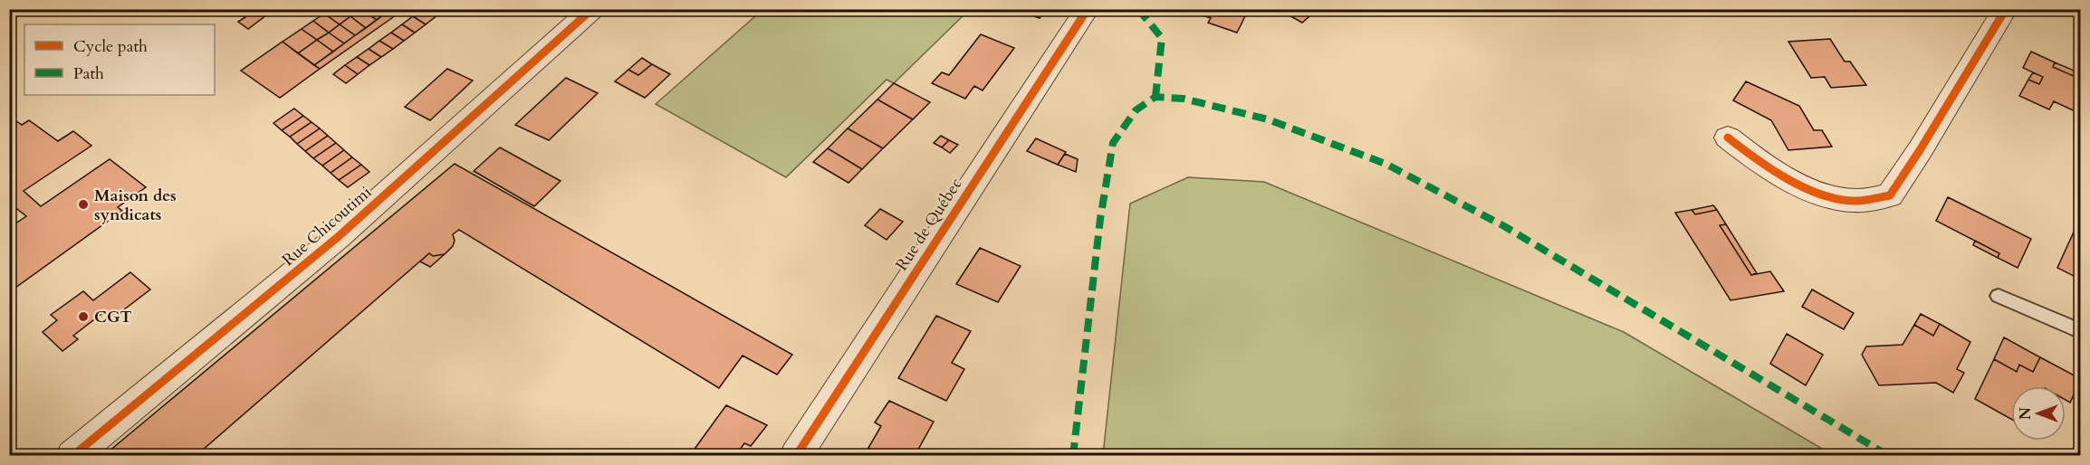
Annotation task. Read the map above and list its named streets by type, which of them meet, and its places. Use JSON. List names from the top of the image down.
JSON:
{
  "streets": {
    "street": ["Rue de Québec", "Rue Chicoutimi"]
  },
  "places": ["Maison des syndicats", "CGT"],
  "legend": ["Cycle path", "Path"],
  "north": "left"
}
